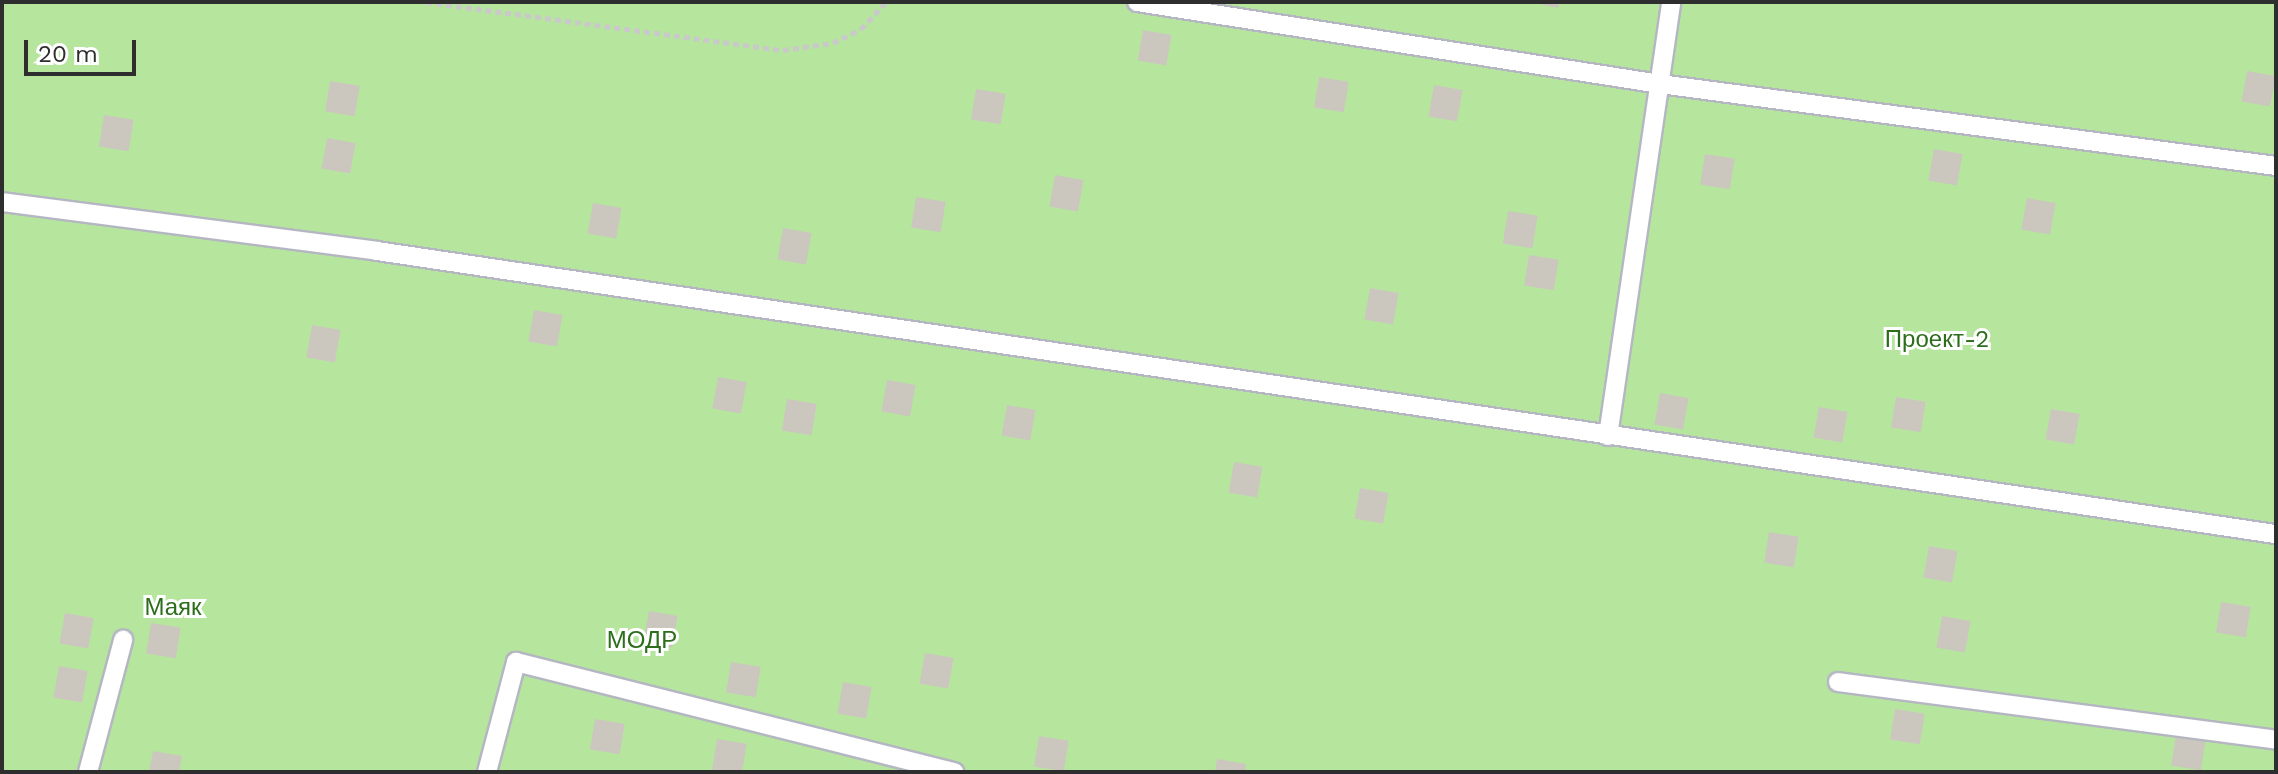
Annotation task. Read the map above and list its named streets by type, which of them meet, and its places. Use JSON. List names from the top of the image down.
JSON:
{
  "parks": ["Проект-2", "Маяк", "МОДР"],
  "scale_bar": "20 m"
}
